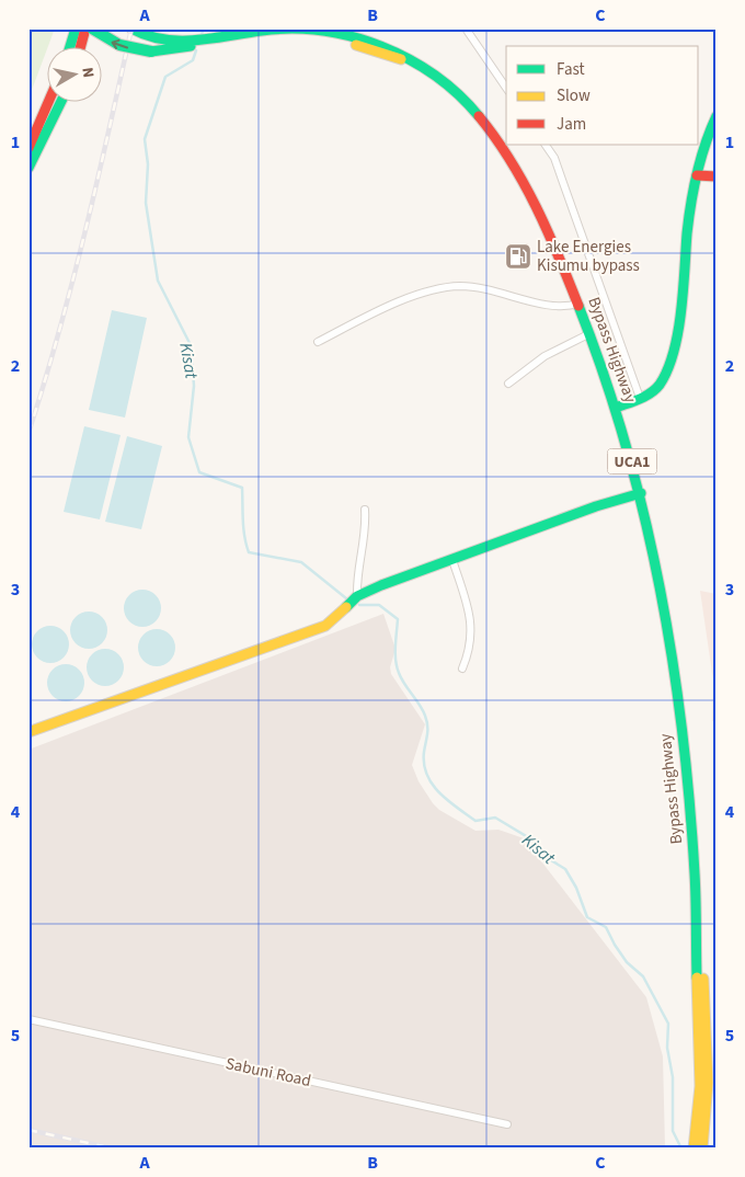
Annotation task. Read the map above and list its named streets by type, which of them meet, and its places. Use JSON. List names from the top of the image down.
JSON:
{
  "streets": {
    "main road": ["Bypass Highway", "UCA1"],
    "street": ["Sabuni Road"]
  },
  "crossings": [
    ["Bypass Highway", "UCA1"]
  ],
  "water": ["Kisat"],
  "places": {
    "fuel station": ["Lake Energies Kisumu bypass"]
  },
  "legend": ["Fast", "Slow", "Jam"],
  "north": "right",
  "grid": {
    "columns": ["A", "B", "C"],
    "rows": [
      "1",
      "2",
      "3",
      "4",
      "5"
    ]
  }
}
